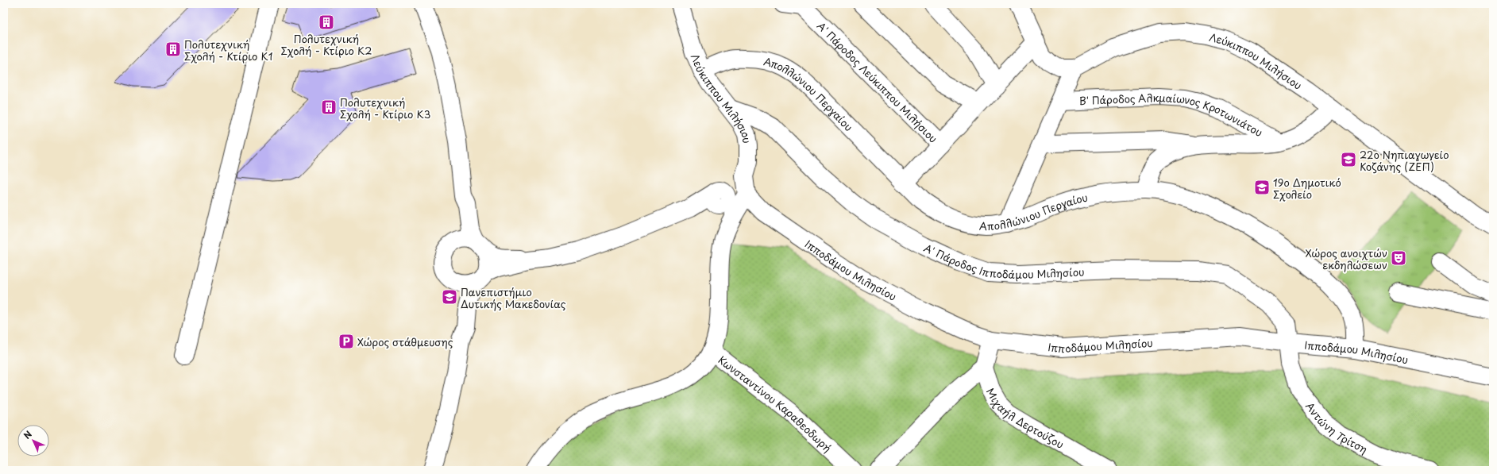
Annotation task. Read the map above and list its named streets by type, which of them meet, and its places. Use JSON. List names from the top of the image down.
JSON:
{
  "streets": {
    "street": [
      "Λεύκιππου Μιλήσιου",
      "Α' Πάροδος Λεύκιππου Μιλήσιου",
      "Απολλώνιου Περγαίου",
      "Β' Πάροδος Αλκμαίωνος Κροτωνιάτου",
      "Α' Πάροδος Ιπποδάμου Μιλησίου",
      "Ιπποδάμου Μιλησίου",
      "Κωνσταντίνου Καραθεοδωρή",
      "Μιχαήλ Δερτούζου",
      "Αντώνη Τρίτση"
    ]
  },
  "crossings": [
    ["Λεύκιππου Μιλήσιου", "Απολλώνιου Περγαίου"],
    ["Λεύκιππου Μιλήσιου", "Α' Πάροδος Ιπποδάμου Μιλησίου"],
    ["Λεύκιππου Μιλήσιου", "Ιπποδάμου Μιλησίου"],
    ["Απολλώνιου Περγαίου", "Ιπποδάμου Μιλησίου"],
    ["Α' Πάροδος Ιπποδάμου Μιλησίου", "Ιπποδάμου Μιλησίου"],
    ["Α' Πάροδος Ιπποδάμου Μιλησίου", "Αντώνη Τρίτση"],
    ["Ιπποδάμου Μιλησίου", "Αντώνη Τρίτση"]
  ],
  "places": {
    "building": ["Πολυτεχνική Σχολή - Κτίριο Κ2", "Πολυτεχνική Σχολή - Κτίριο Κ1", "Πολυτεχνική Σχολή - Κτίριο Κ3"],
    "school or university": ["22ο Νηπιαγωγείο Κοζάνης (ΖΕΠ)", "19ο Δημοτικό Σχολείο", "Πανεπιστήμιο Δυτικής Μακεδονίας"],
    "theatre": ["Χώρος ανοιχτών εκδηλώσεων"],
    "parking": ["Χώρος στάθμευσης"]
  },
  "north": "top left"
}
